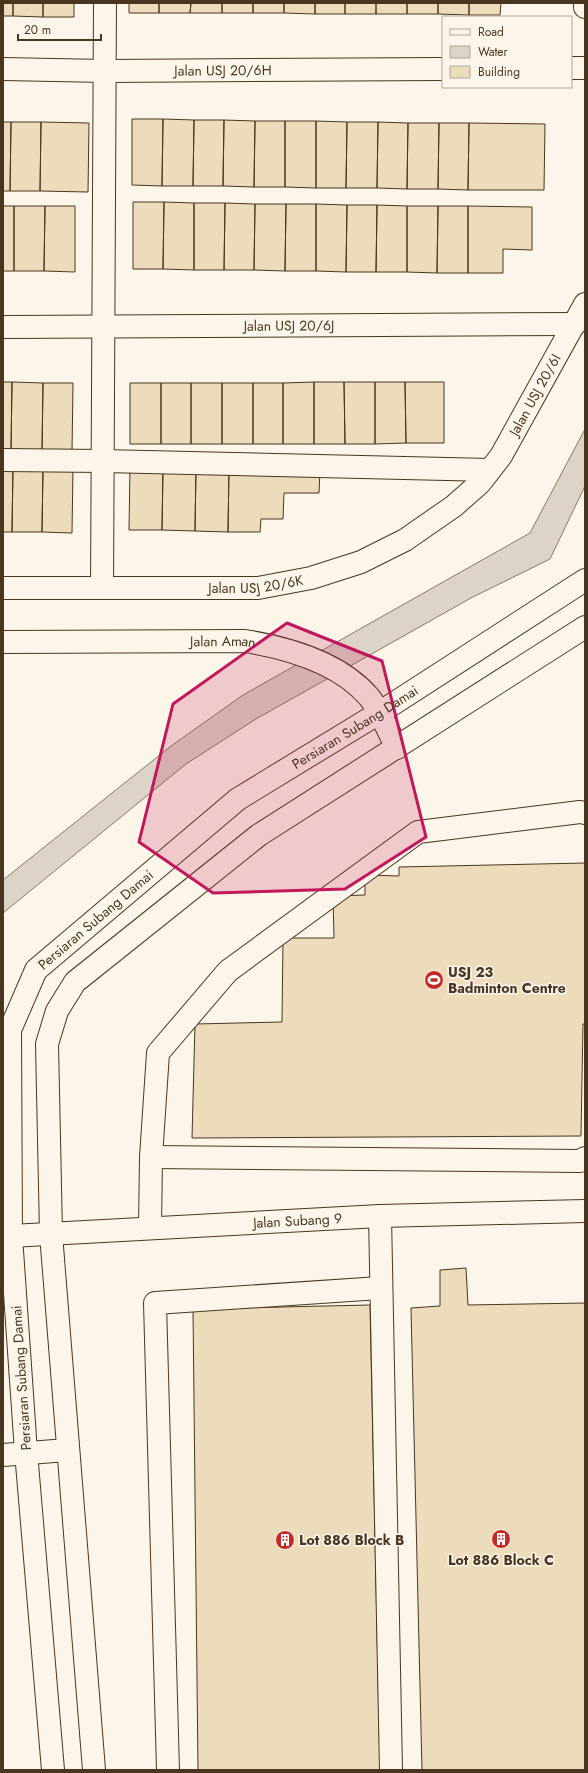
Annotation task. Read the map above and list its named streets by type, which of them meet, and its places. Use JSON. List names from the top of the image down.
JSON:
{
  "streets": {
    "street": [
      "Jalan USJ 20/6H",
      "Jalan USJ 20/6J",
      "Jalan USJ 20/6I",
      "Jalan USJ 20/6K",
      "Jalan Aman",
      "Persiaran Subang Damai",
      "Jalan Subang 9"
    ]
  },
  "crossings": [
    ["Jalan USJ 20/6J", "Jalan USJ 20/6I"],
    ["Jalan USJ 20/6I", "Jalan USJ 20/6K"],
    ["Jalan Aman", "Persiaran Subang Damai"],
    ["Persiaran Subang Damai", "Jalan Subang 9"]
  ],
  "places": {
    "sports": ["USJ 23 Badminton Centre"],
    "building": ["Lot 886 Block C", "Lot 886 Block B"]
  },
  "legend": ["Road", "Water", "Building"],
  "scale_bar": "20 m"
}
